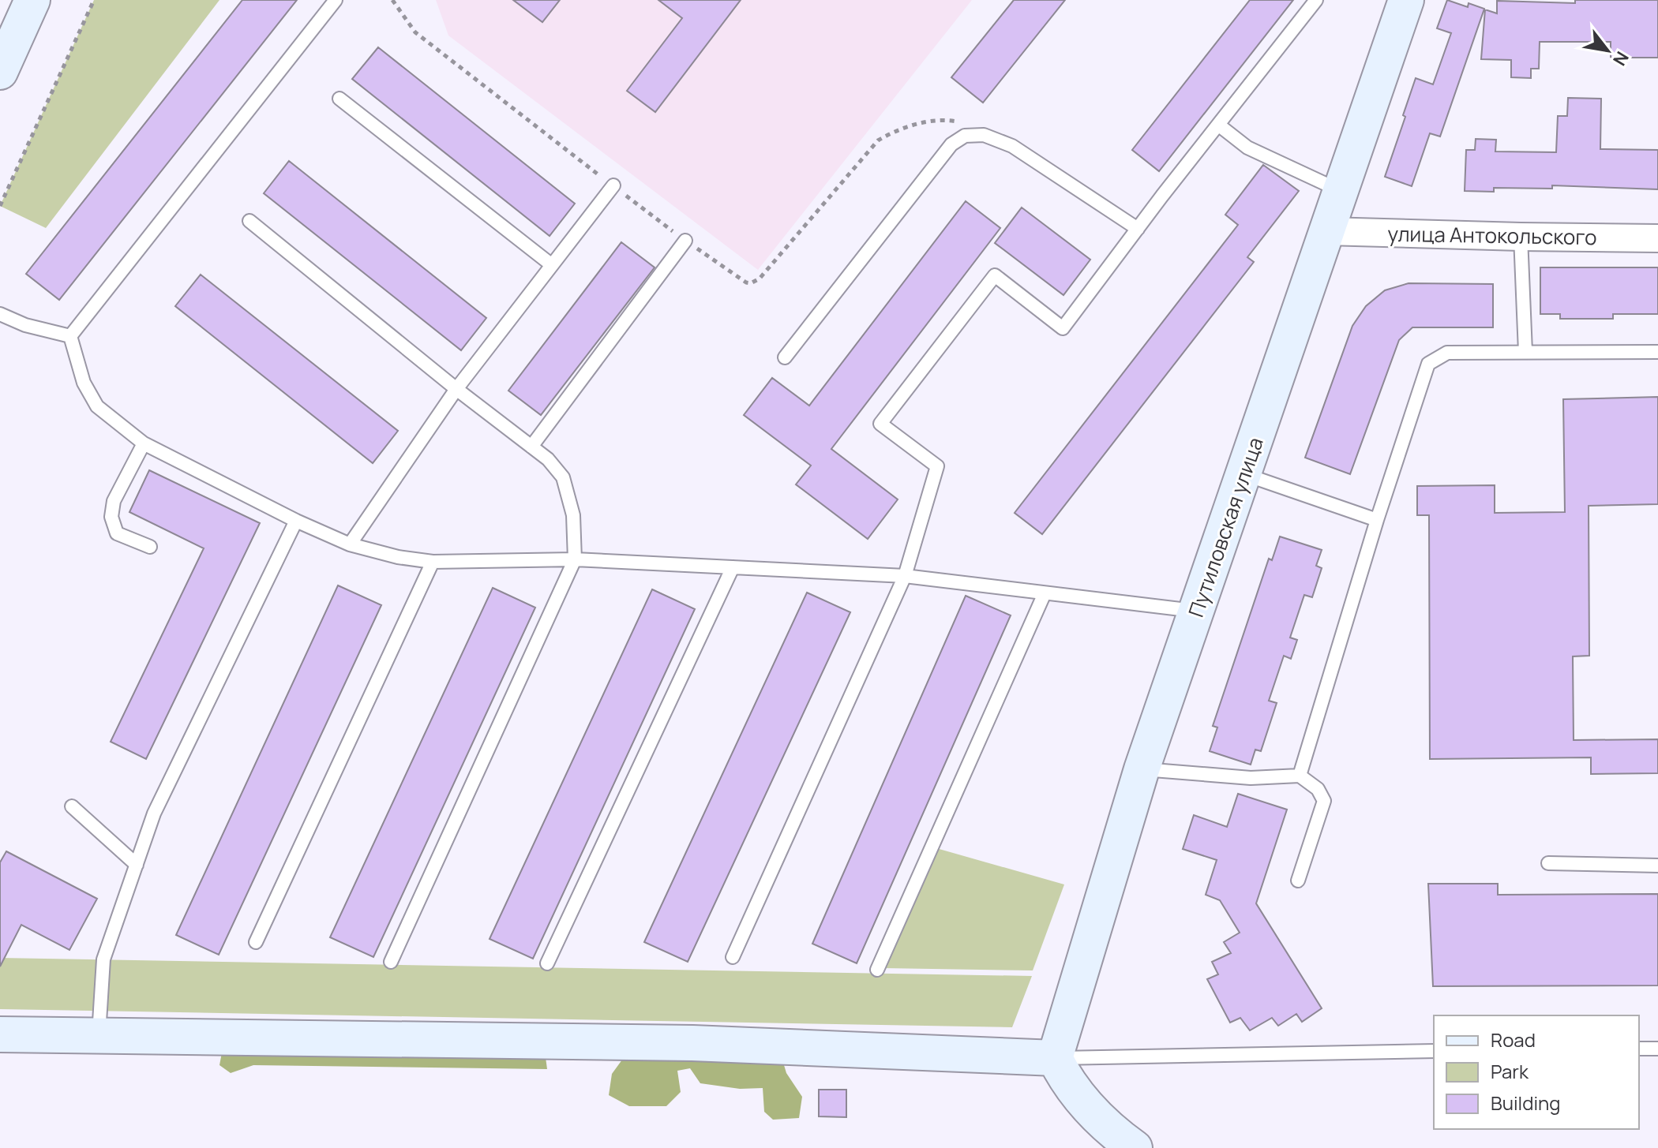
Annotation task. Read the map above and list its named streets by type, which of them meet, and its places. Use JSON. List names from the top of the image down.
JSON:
{
  "streets": {
    "street": ["улица Антокольского", "Путиловская улица"]
  },
  "crossings": [
    ["улица Антокольского", "Путиловская улица"]
  ],
  "legend": ["Road", "Park", "Building"],
  "north": "bottom right"
}
